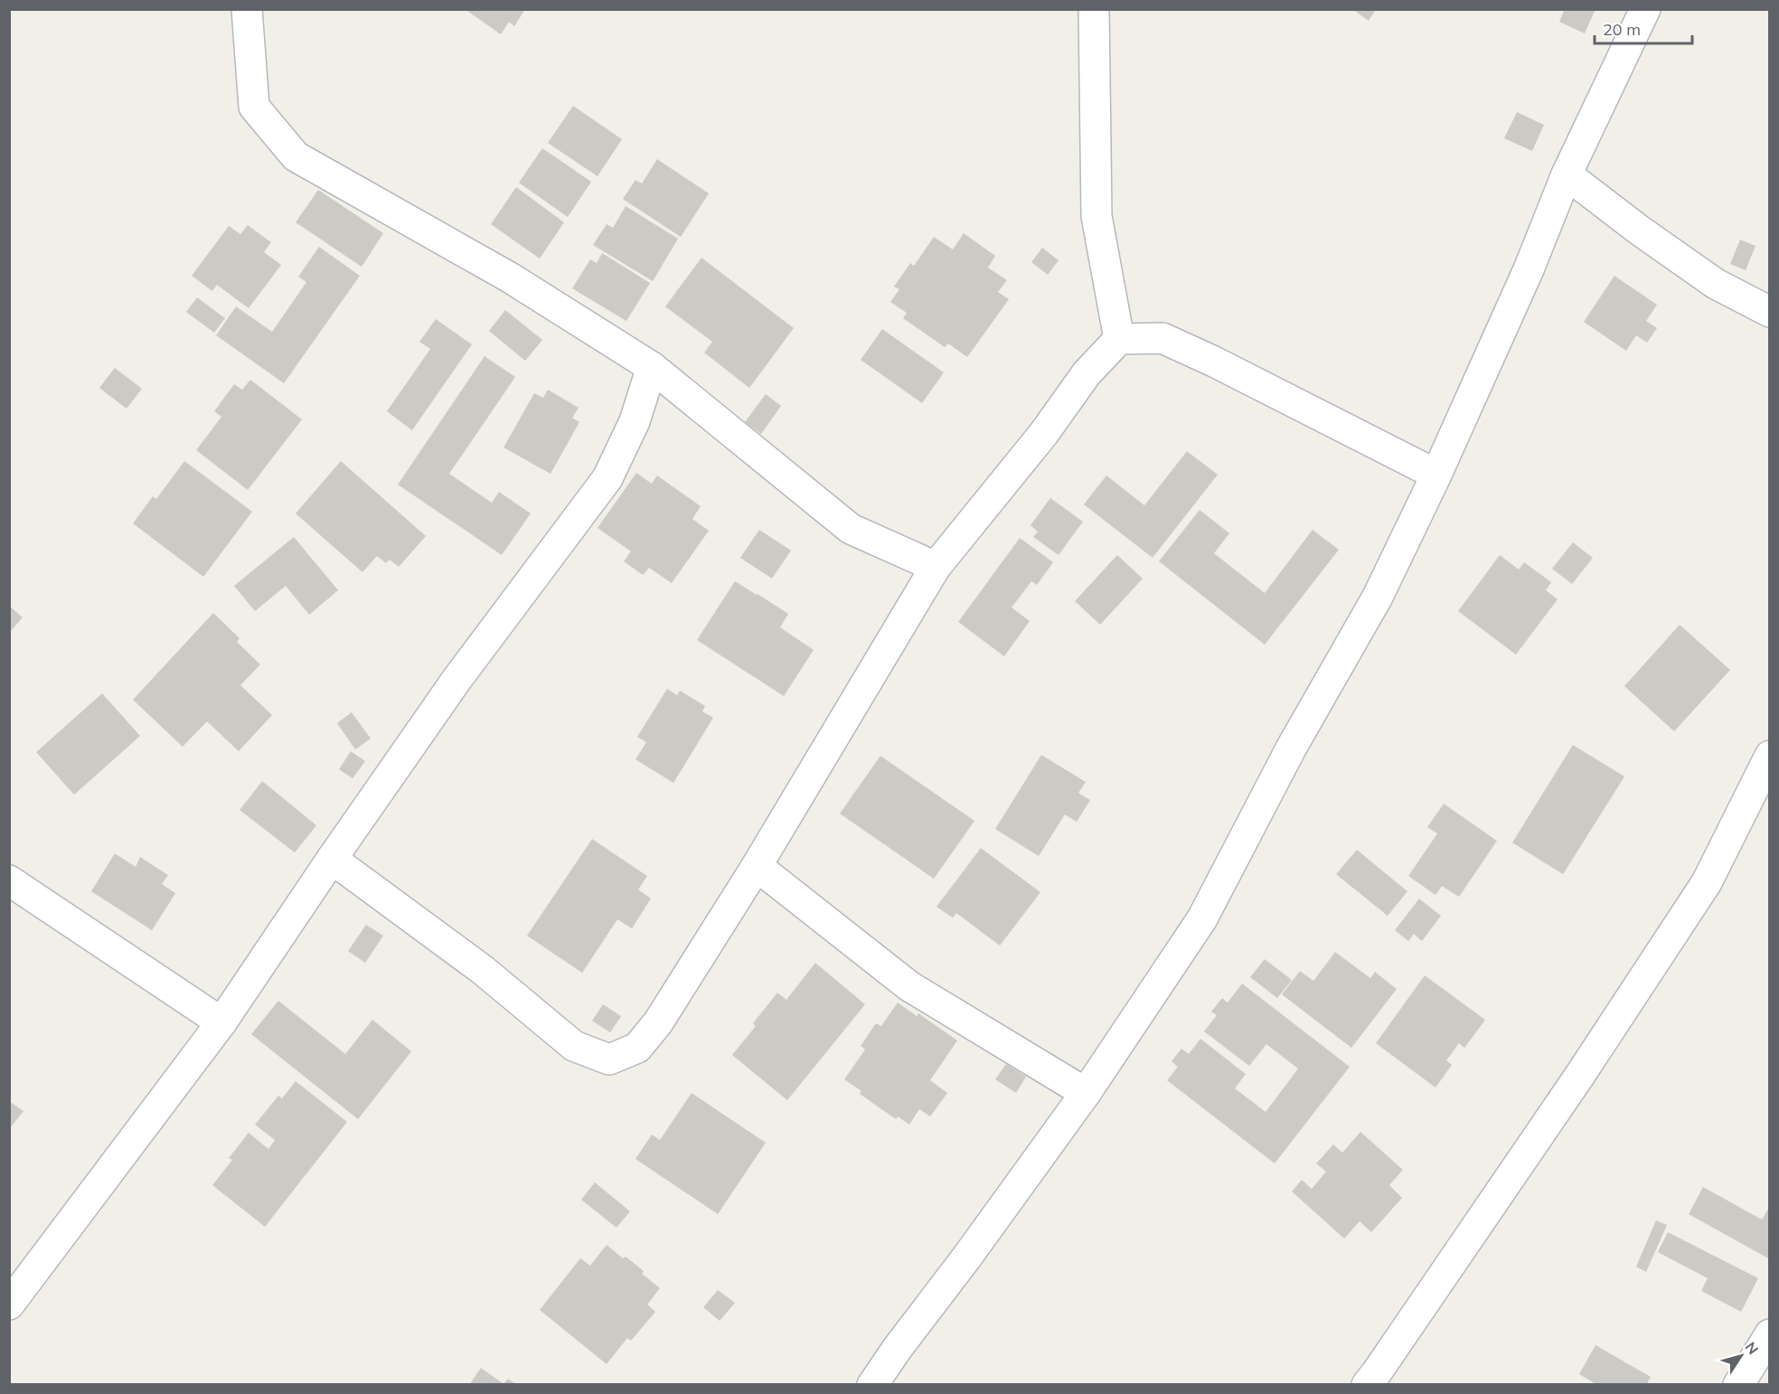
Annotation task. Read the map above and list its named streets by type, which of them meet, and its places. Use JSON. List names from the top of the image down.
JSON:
{
  "scale_bar": "20 m",
  "north": "top right"
}
